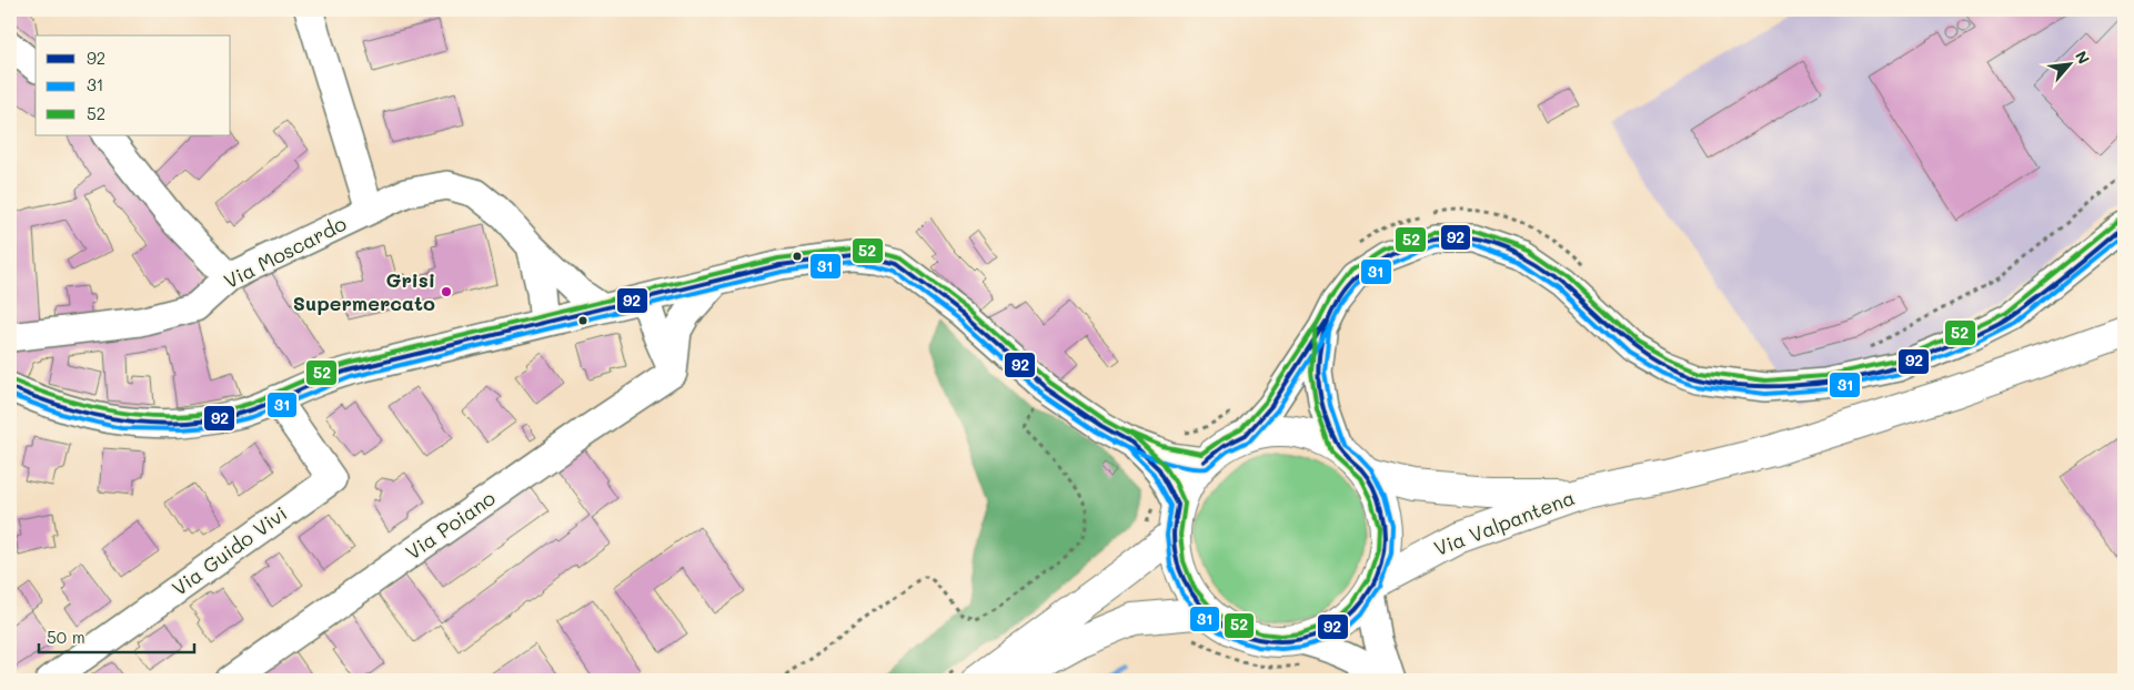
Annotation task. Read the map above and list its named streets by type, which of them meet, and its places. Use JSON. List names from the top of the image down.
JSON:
{
  "streets": {
    "main road": ["Via Valpantena"],
    "street": ["Via Moscardo", "Via Poiano", "Via Guido Vivi"]
  },
  "places": ["Grisi Supermercato"],
  "lines": ["transit line 52", "transit line 92", "transit line 31"],
  "legend": ["92", "31", "52"],
  "scale_bar": "50 m",
  "north": "top right"
}
